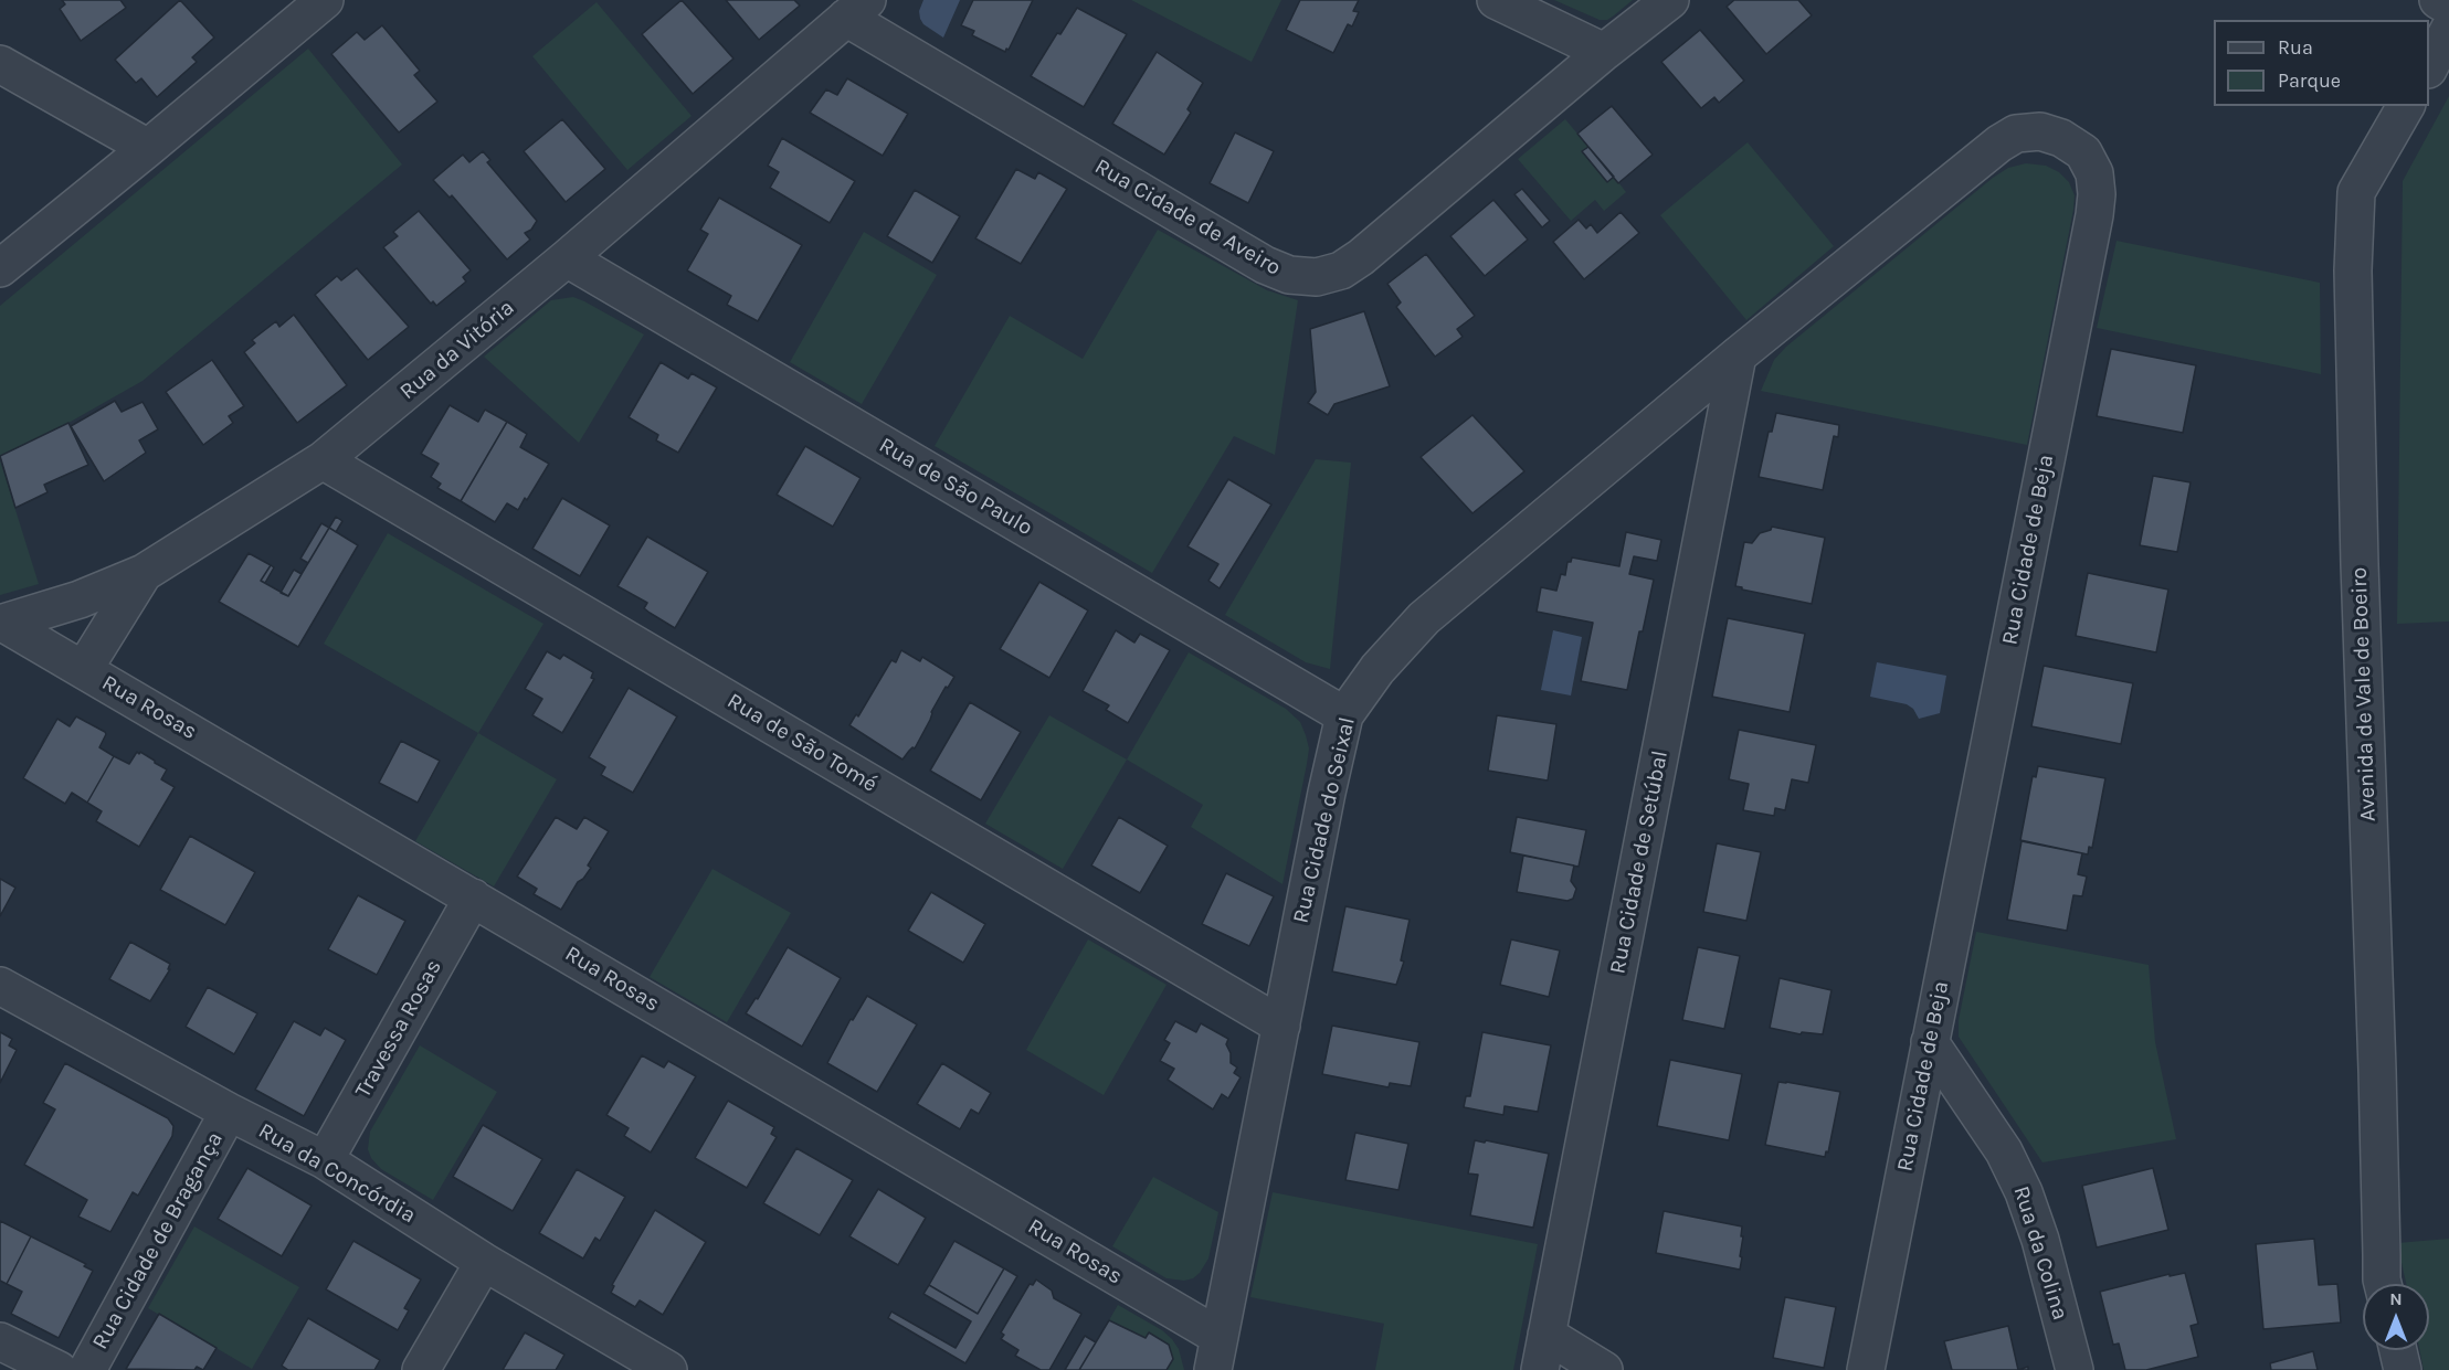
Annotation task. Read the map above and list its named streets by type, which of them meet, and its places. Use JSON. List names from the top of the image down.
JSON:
{
  "streets": {
    "street": [
      "Rua Cidade de Aveiro",
      "Rua da Vitória",
      "Rua de São Paulo",
      "Rua Cidade de Beja",
      "Avenida de Vale de Boeiro",
      "Rua Rosas",
      "Rua de São Tomé",
      "Rua Cidade do Seixal",
      "Rua Cidade de Setúbal",
      "Travessa Rosas",
      "Rua da Concórdia",
      "Rua Cidade de Bragança",
      "Rua da Colina"
    ]
  },
  "crossings": [
    ["Rua Cidade de Aveiro", "Rua da Vitória"],
    ["Rua da Vitória", "Rua de São Paulo"],
    ["Rua da Vitória", "Rua Rosas"],
    ["Rua da Vitória", "Rua de São Tomé"],
    ["Rua de São Paulo", "Rua Cidade do Seixal"],
    ["Rua Cidade de Beja", "Rua Cidade do Seixal"],
    ["Rua Cidade de Beja", "Rua Cidade de Setúbal"],
    ["Rua Cidade de Beja", "Rua da Colina"],
    ["Rua Rosas", "Rua Cidade do Seixal"],
    ["Rua Rosas", "Travessa Rosas"],
    ["Rua de São Tomé", "Rua Cidade do Seixal"],
    ["Rua Cidade do Seixal", "Rua Cidade de Setúbal"],
    ["Travessa Rosas", "Rua da Concórdia"],
    ["Rua da Concórdia", "Rua Cidade de Bragança"]
  ],
  "legend": ["Rua", "Parque"],
  "north": "top"
}
